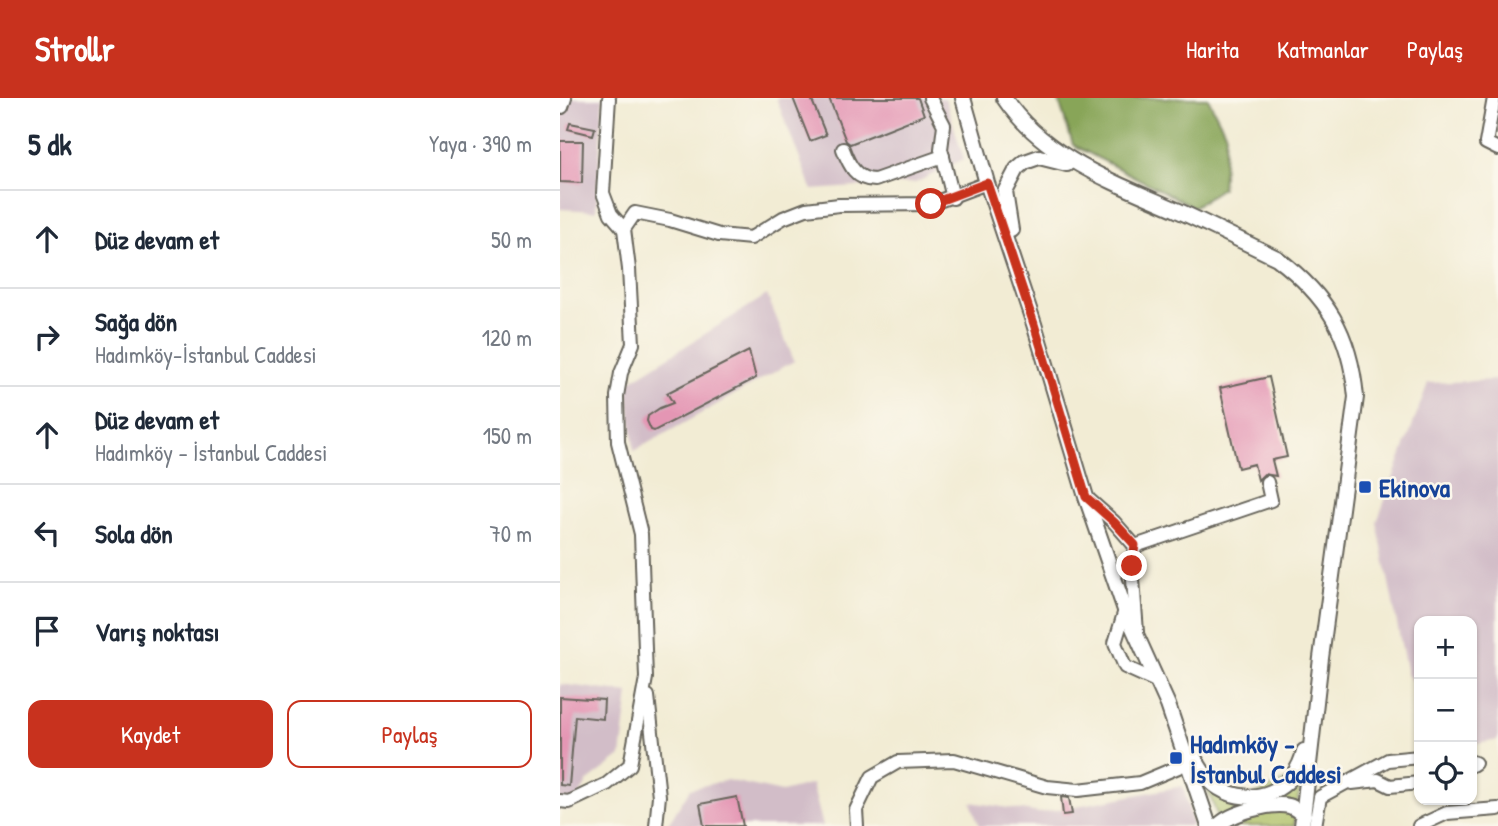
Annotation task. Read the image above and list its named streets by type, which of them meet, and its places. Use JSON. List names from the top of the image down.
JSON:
{
  "places": {
    "transit": ["Ekinova", "Hadımköy - İstanbul Caddesi"]
  },
  "page": {
    "header": "Strollr",
    "nav": ["Harita", "Katmanlar", "Paylaş"],
    "heading": ["5 dk", "Yaya · 390 m"],
    "list": [
      ["Düz devam et", "50 m"],
      ["Sağa dön", "Hadımköy-İstanbul Caddesi", "120 m"],
      ["Düz devam et", "Hadımköy - İstanbul Caddesi", "150 m"],
      ["Sola dön", "70 m"],
      "Varış noktası"
    ],
    "map_buttons": ["+", "−"],
    "buttons": ["Kaydet", "Paylaş"]
  }
}
